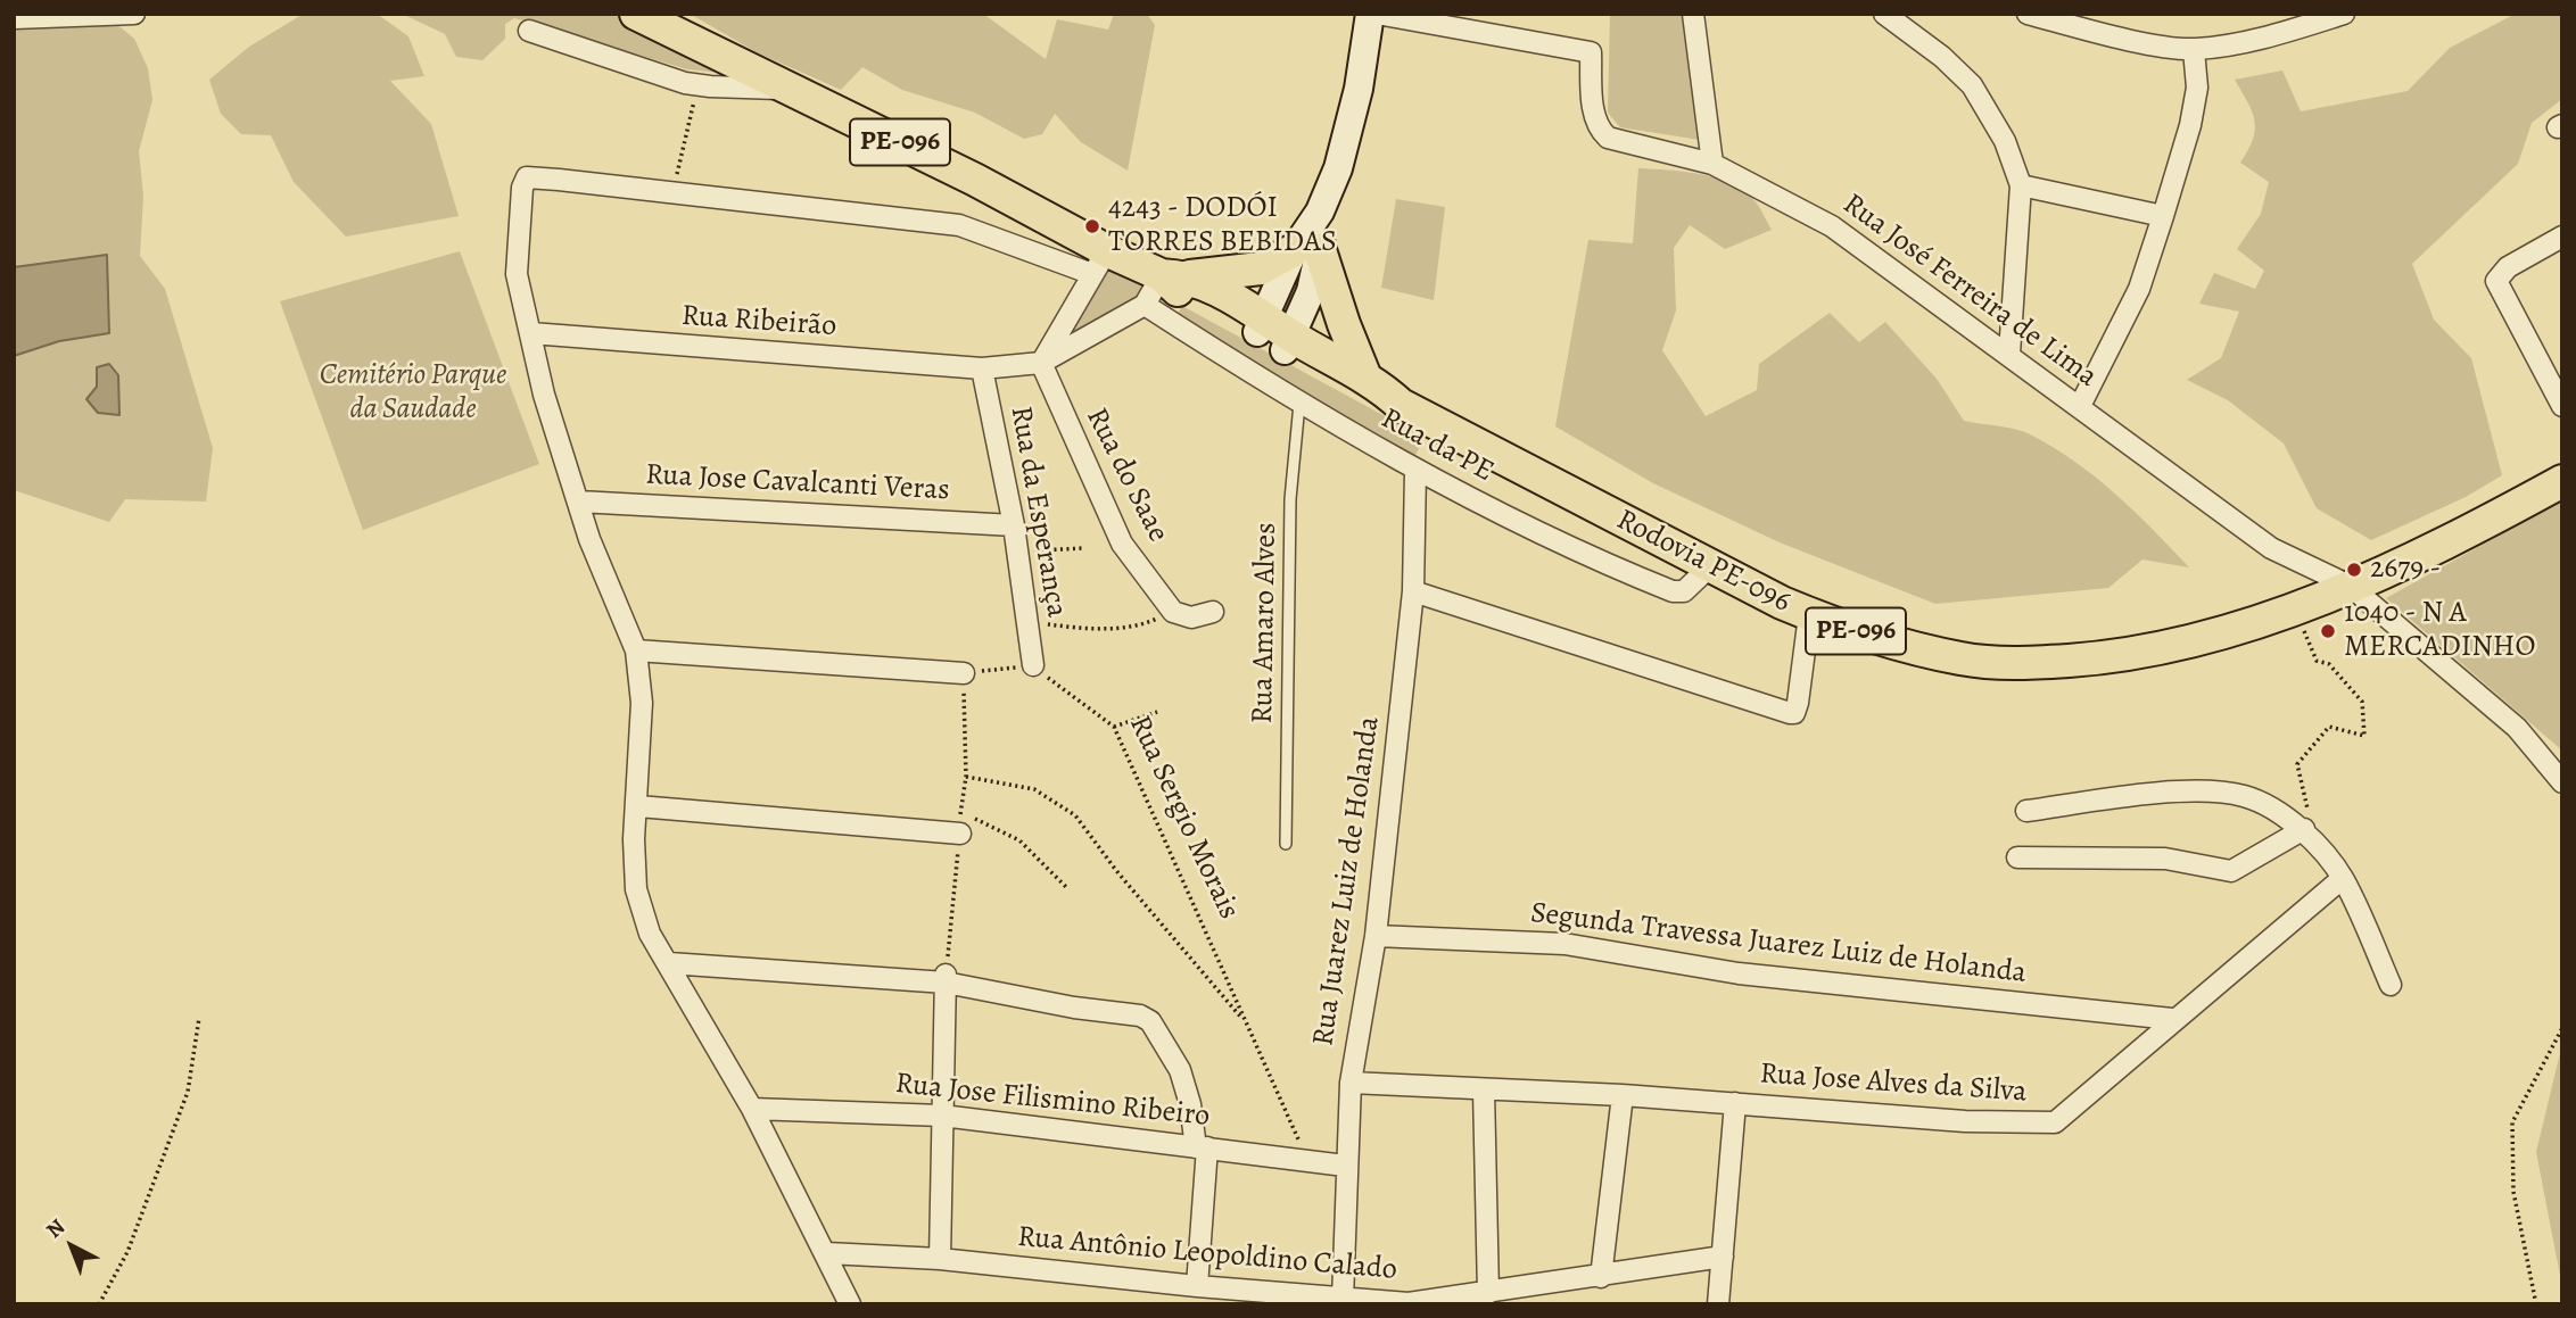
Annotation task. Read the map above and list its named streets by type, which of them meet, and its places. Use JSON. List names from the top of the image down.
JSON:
{
  "streets": {
    "main road": ["PE-096", "Rodovia PE-096"],
    "street": [
      "Rua José Ferreira de Lima",
      "Rua Ribeirão",
      "Rua da PE",
      "Rua do Saae",
      "Rua Jose Cavalcanti Veras",
      "Rua da Esperança",
      "Rua Juarez Luiz de Holanda",
      "Segunda Travessa Juarez Luiz de Holanda",
      "Rua Jose Alves da Silva",
      "Rua Jose Filismino Ribeiro",
      "Rua Antônio Leopoldino Calado"
    ],
    "lane": ["Rua Amaro Alves"],
    "path": ["Rua Sergio Morais"]
  },
  "crossings": [
    ["PE-096", "Rodovia PE-096"],
    ["Rua José Ferreira de Lima", "Rodovia PE-096"],
    ["Rua Ribeirão", "Rua do Saae"],
    ["Rua Ribeirão", "Rua da Esperança"],
    ["Rua da PE", "Rodovia PE-096"],
    ["Rua da PE", "Rua Amaro Alves"],
    ["Rua da PE", "Rua Juarez Luiz de Holanda"],
    ["Rua Jose Cavalcanti Veras", "Rua da Esperança"],
    ["Rua da Esperança", "Rua Sergio Morais"],
    ["Rua Sergio Morais", "Rua Jose Filismino Ribeiro"],
    ["Rua Juarez Luiz de Holanda", "Segunda Travessa Juarez Luiz de Holanda"],
    ["Rua Juarez Luiz de Holanda", "Rua Jose Alves da Silva"],
    ["Rua Juarez Luiz de Holanda", "Rua Jose Filismino Ribeiro"],
    ["Rua Juarez Luiz de Holanda", "Rua Antônio Leopoldino Calado"],
    ["Segunda Travessa Juarez Luiz de Holanda", "Rua Jose Alves da Silva"]
  ],
  "parks": ["Cemitério Parque da Saudade"],
  "places": ["4243 - DODÓI TORRES BEBIDAS", "2679 -", "1040 - N A MERCADINHO"],
  "north": "top left"
}
